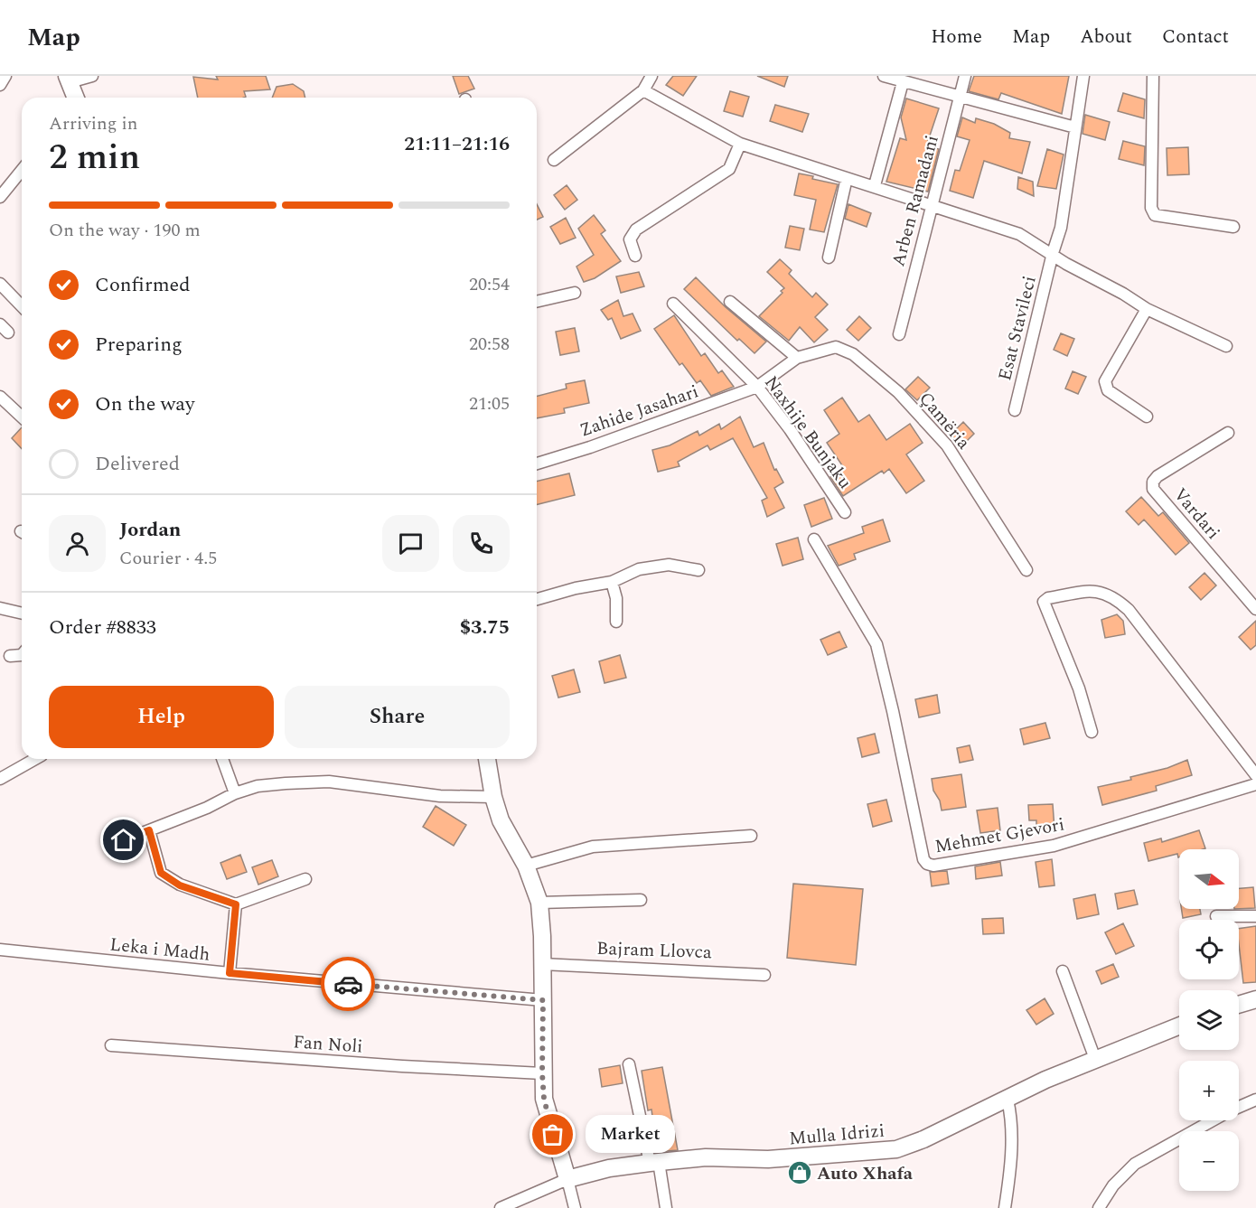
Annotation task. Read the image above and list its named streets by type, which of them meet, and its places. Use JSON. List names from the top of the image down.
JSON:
{
  "streets": {
    "street": [
      "Arben Ramadani",
      "Esat Stavileci",
      "Zahide Jasahari",
      "Çamëria",
      "Naxhije Bunjaku",
      "Vardari",
      "Mehmet Gjevori",
      "Leka i Madh",
      "Bajram Llovca",
      "Fan Noli",
      "Mulla Idrizi"
    ]
  },
  "crossings": [
    ["Zahide Jasahari", "Çamëria"],
    ["Zahide Jasahari", "Naxhije Bunjaku"],
    ["Çamëria", "Naxhije Bunjaku"]
  ],
  "places": {
    "other": ["Market"],
    "shop": ["Auto Xhafa"]
  },
  "north": "right",
  "page": {
    "header": "Map",
    "nav": [
      "Home",
      "Map",
      "About",
      "Contact"
    ],
    "heading": ["2 min", "Arriving in", "21:11–21:16"],
    "panel": [
      "Jordan",
      "Courier · 4.5",
      "Order #8833",
      "$3.75"
    ],
    "bar": "On the way · 190 m",
    "list": [
      ["Confirmed", "20:54"],
      ["Preparing", "20:58"],
      ["On the way", "21:05"],
      "Delivered"
    ],
    "buttons": ["Help", "Share"],
    "map_buttons": ["+", "−"],
    "bubble": "Market"
  }
}
